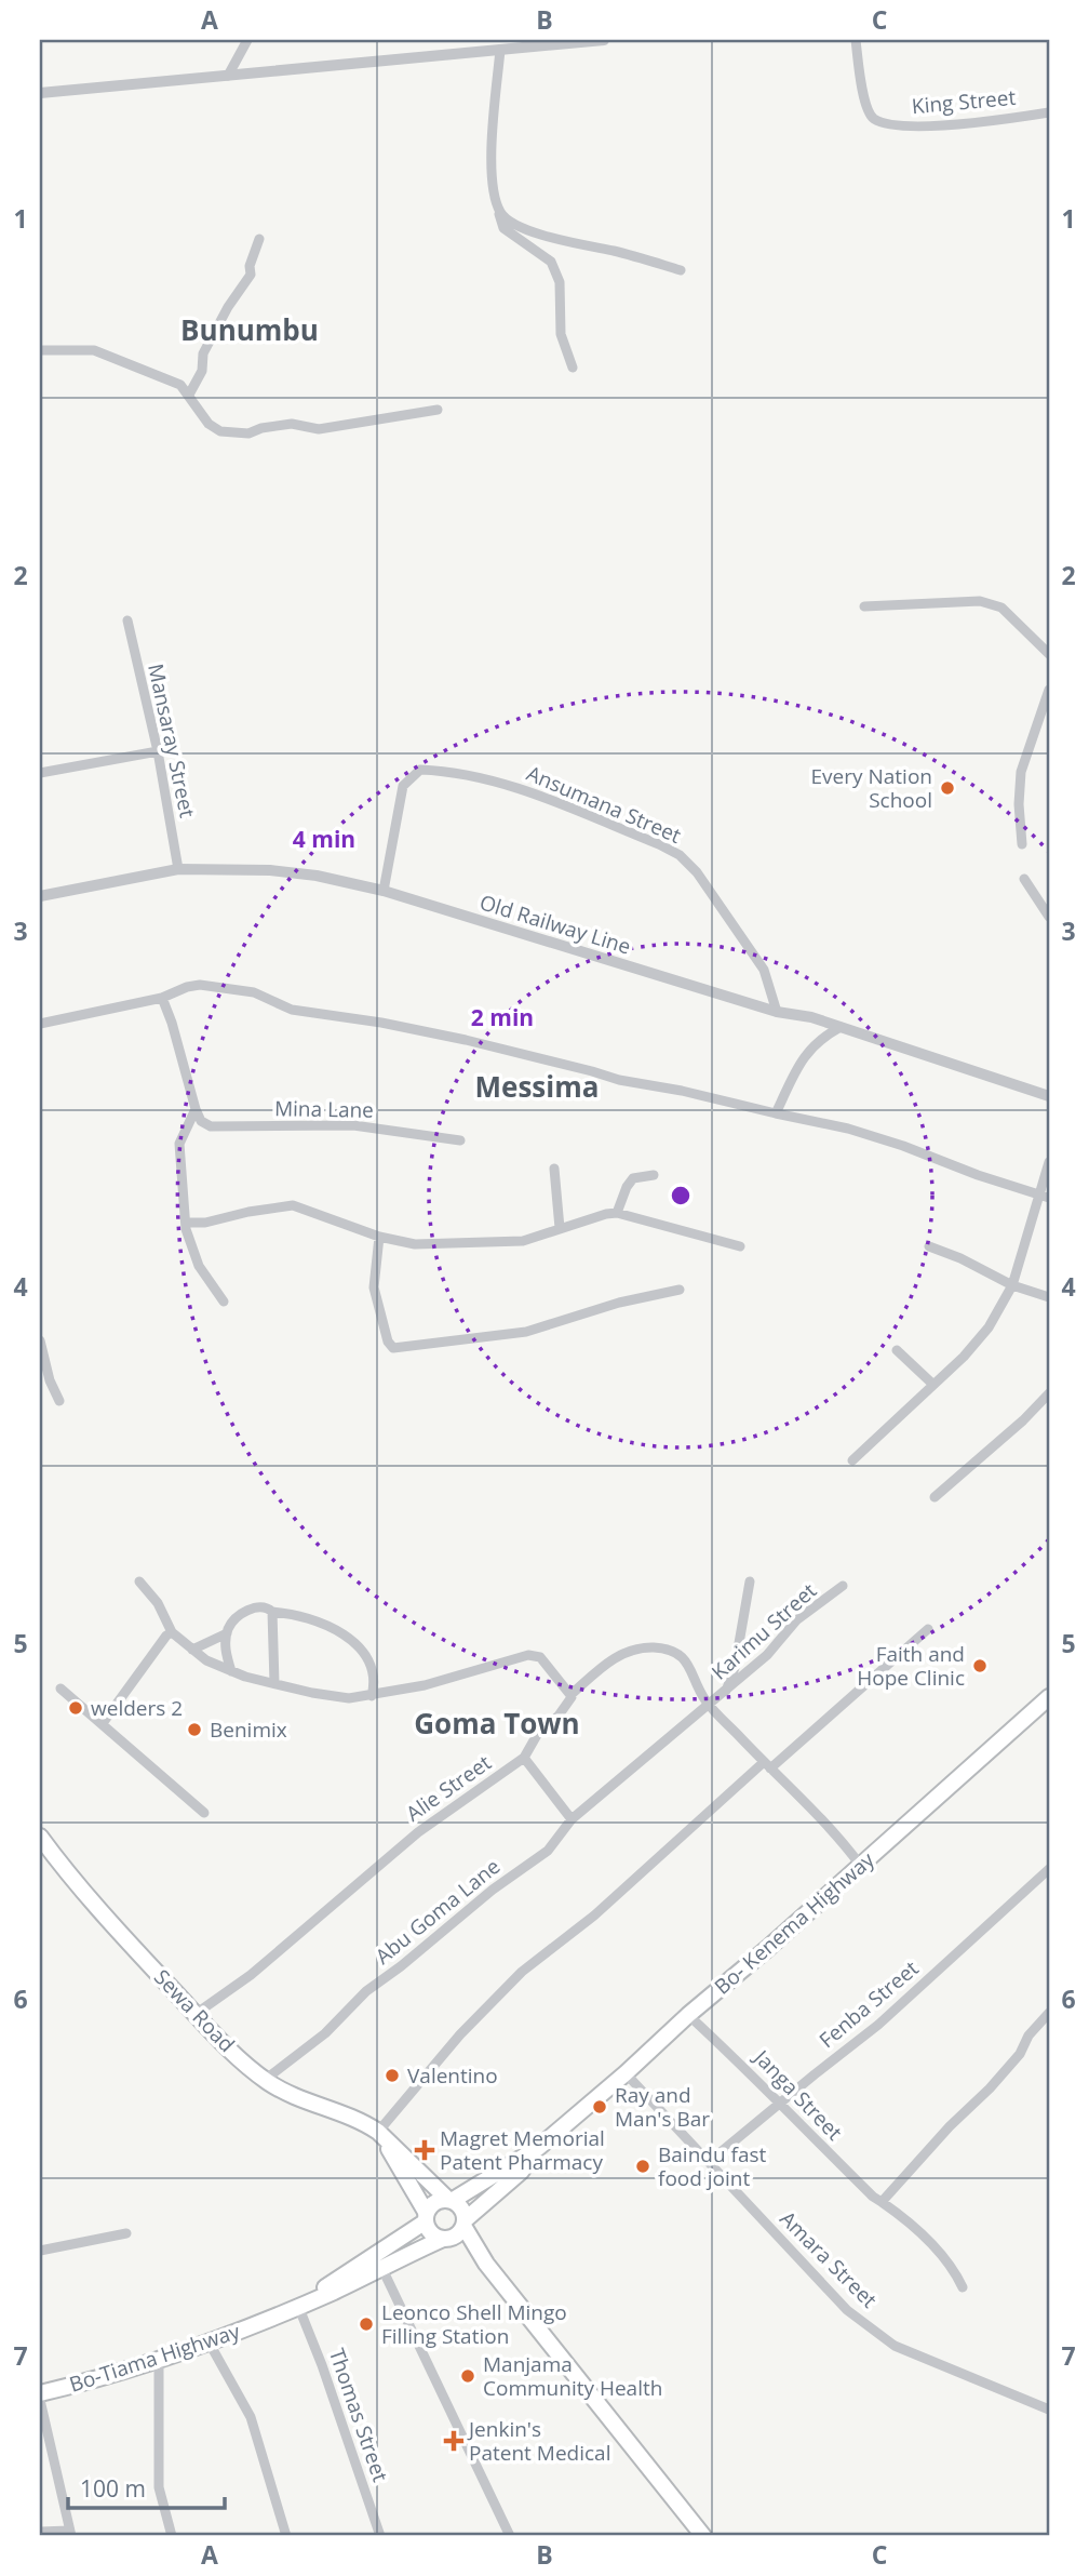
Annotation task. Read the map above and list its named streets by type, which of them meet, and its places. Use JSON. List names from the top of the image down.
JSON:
{
  "streets": {
    "main road": ["Bo- Kenema Highway", "Sewa Road", "Bo-Tiama Highway"],
    "street": [
      "King Street",
      "Mansaray Street",
      "Ansumana Street",
      "Old Railway Line",
      "Mina Lane",
      "Karimu Street",
      "Alie Street",
      "Abu Goma Lane",
      "Fenba Street",
      "Janga Street",
      "Amara Street",
      "Thomas Street"
    ]
  },
  "crossings": [
    ["Mansaray Street", "Old Railway Line"],
    ["Ansumana Street", "Old Railway Line"],
    ["Karimu Street", "Alie Street"],
    ["Karimu Street", "Abu Goma Lane"],
    ["Alie Street", "Bo- Kenema Highway"],
    ["Alie Street", "Sewa Road"],
    ["Abu Goma Lane", "Sewa Road"],
    ["Bo- Kenema Highway", "Janga Street"],
    ["Bo- Kenema Highway", "Amara Street"],
    ["Bo- Kenema Highway", "Bo-Tiama Highway"],
    ["Fenba Street", "Janga Street"],
    ["Fenba Street", "Amara Street"],
    ["Sewa Road", "Bo-Tiama Highway"],
    ["Bo-Tiama Highway", "Thomas Street"]
  ],
  "districts": ["Bunumbu", "Messima", "Goma Town"],
  "places": {
    "other": [
      "Every Nation School",
      "Faith and Hope Clinic",
      "welders 2",
      "Benimix",
      "Valentino",
      "Ray and Man's Bar",
      "Baindu fast food joint",
      "Leonco Shell Mingo Filling Station",
      "Manjama Community Health"
    ],
    "health": ["Magret Memorial Patent Pharmacy", "Jenkin's Patent Medical"]
  },
  "scale_bar": "100 m",
  "grid": {
    "columns": ["A", "B", "C"],
    "rows": [
      "1",
      "2",
      "3",
      "4",
      "5",
      "6",
      "7"
    ]
  },
  "rings": ["4 min", "2 min"]
}
